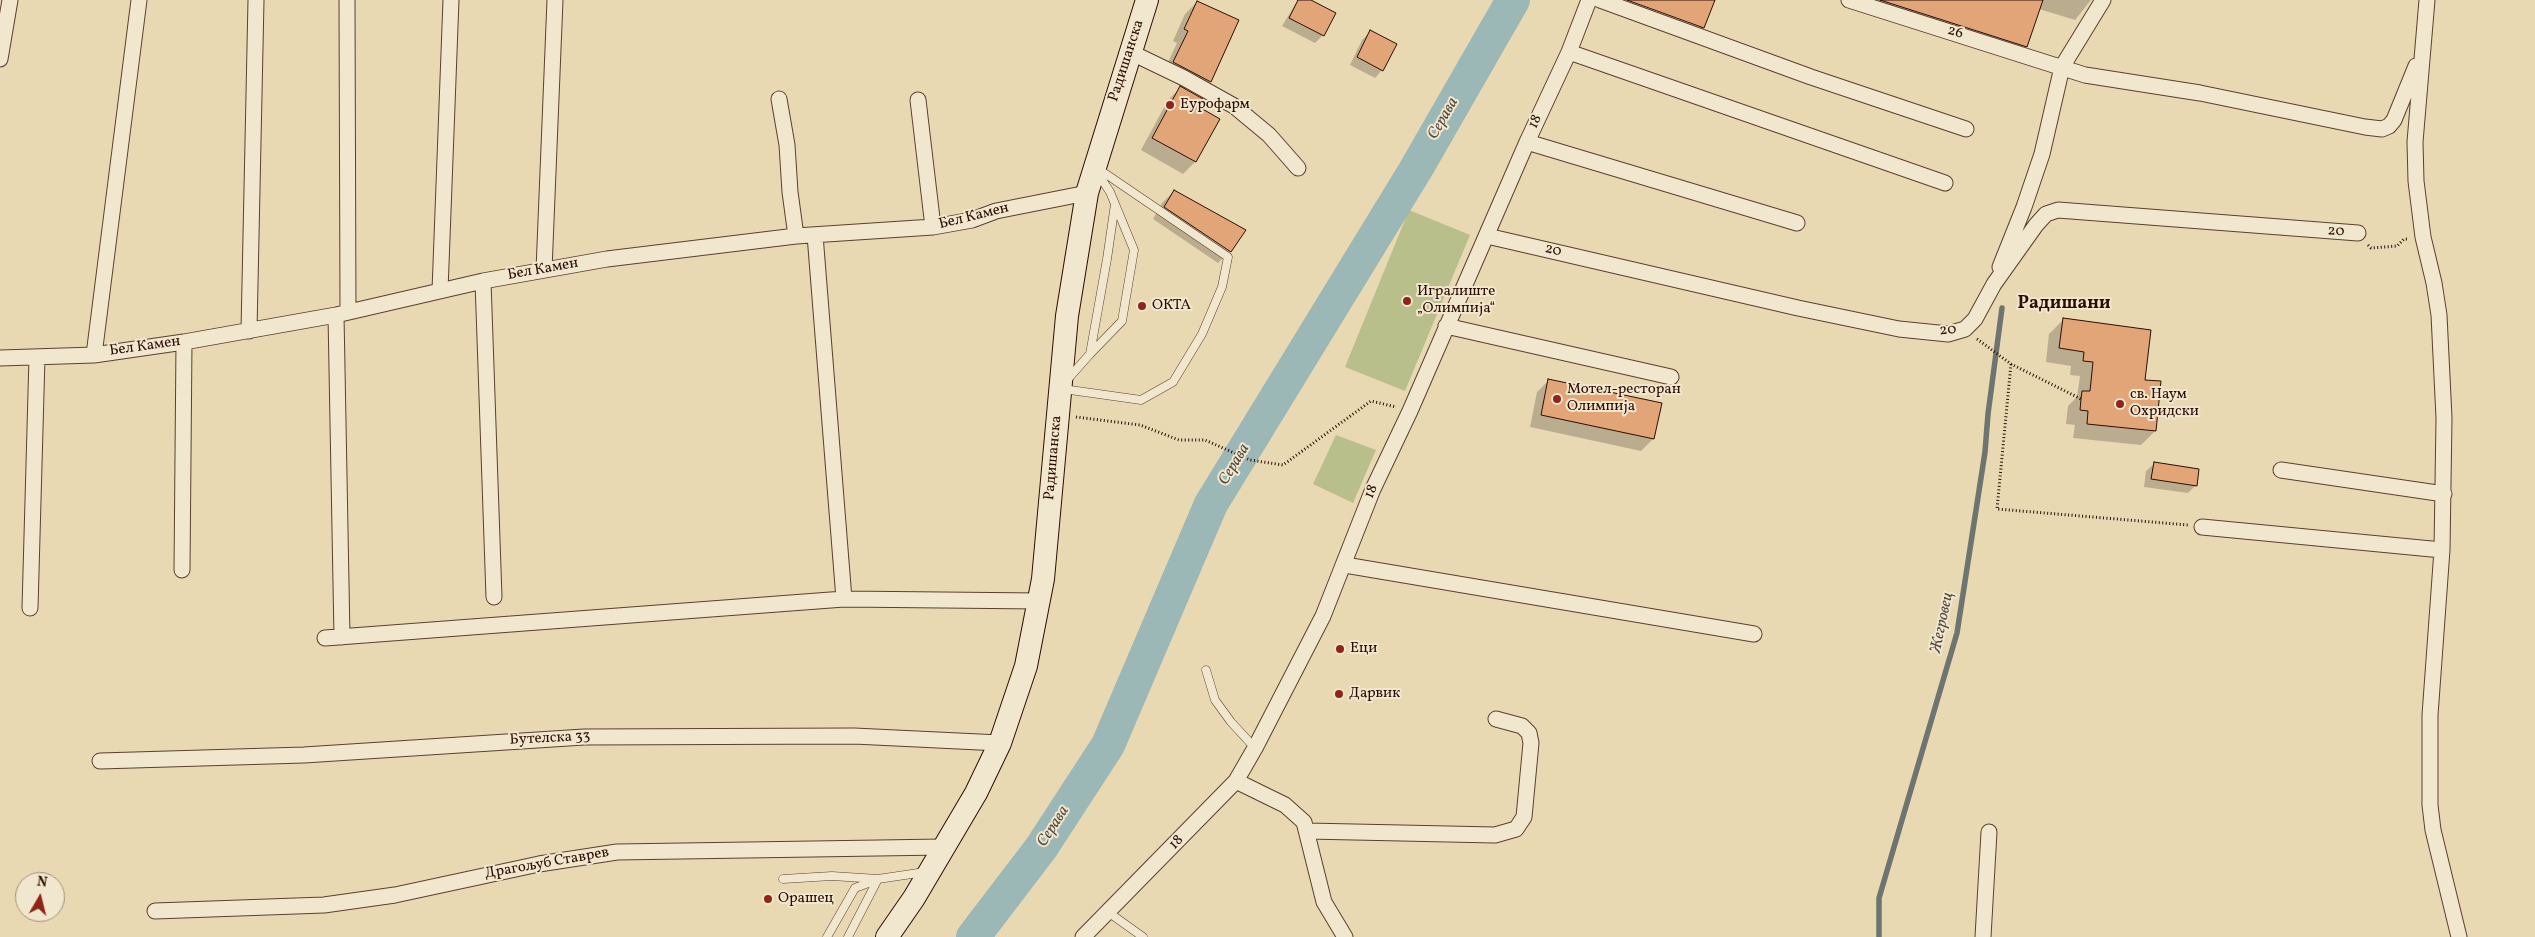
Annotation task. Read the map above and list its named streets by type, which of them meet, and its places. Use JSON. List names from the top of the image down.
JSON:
{
  "streets": {
    "street": [
      "26",
      "Радишанска",
      "18",
      "Бел Камен",
      "20",
      "Бутелска 33",
      "Драгољуб Ставрев"
    ]
  },
  "crossings": [
    ["Радишанска", "Бел Камен"],
    ["Радишанска", "Бутелска 33"],
    ["Радишанска", "Драгољуб Ставрев"],
    ["18", "20"]
  ],
  "districts": ["Радишани"],
  "water": ["Серава", "Жегровец"],
  "places": [
    "Еурофарм",
    "Игралиште „Олимпија“",
    "ОКТА",
    "Мотел-ресторан Олимпија",
    "св. Наум Охридски",
    "Еци",
    "Дарвик",
    "Орашец"
  ],
  "north": "top"
}
